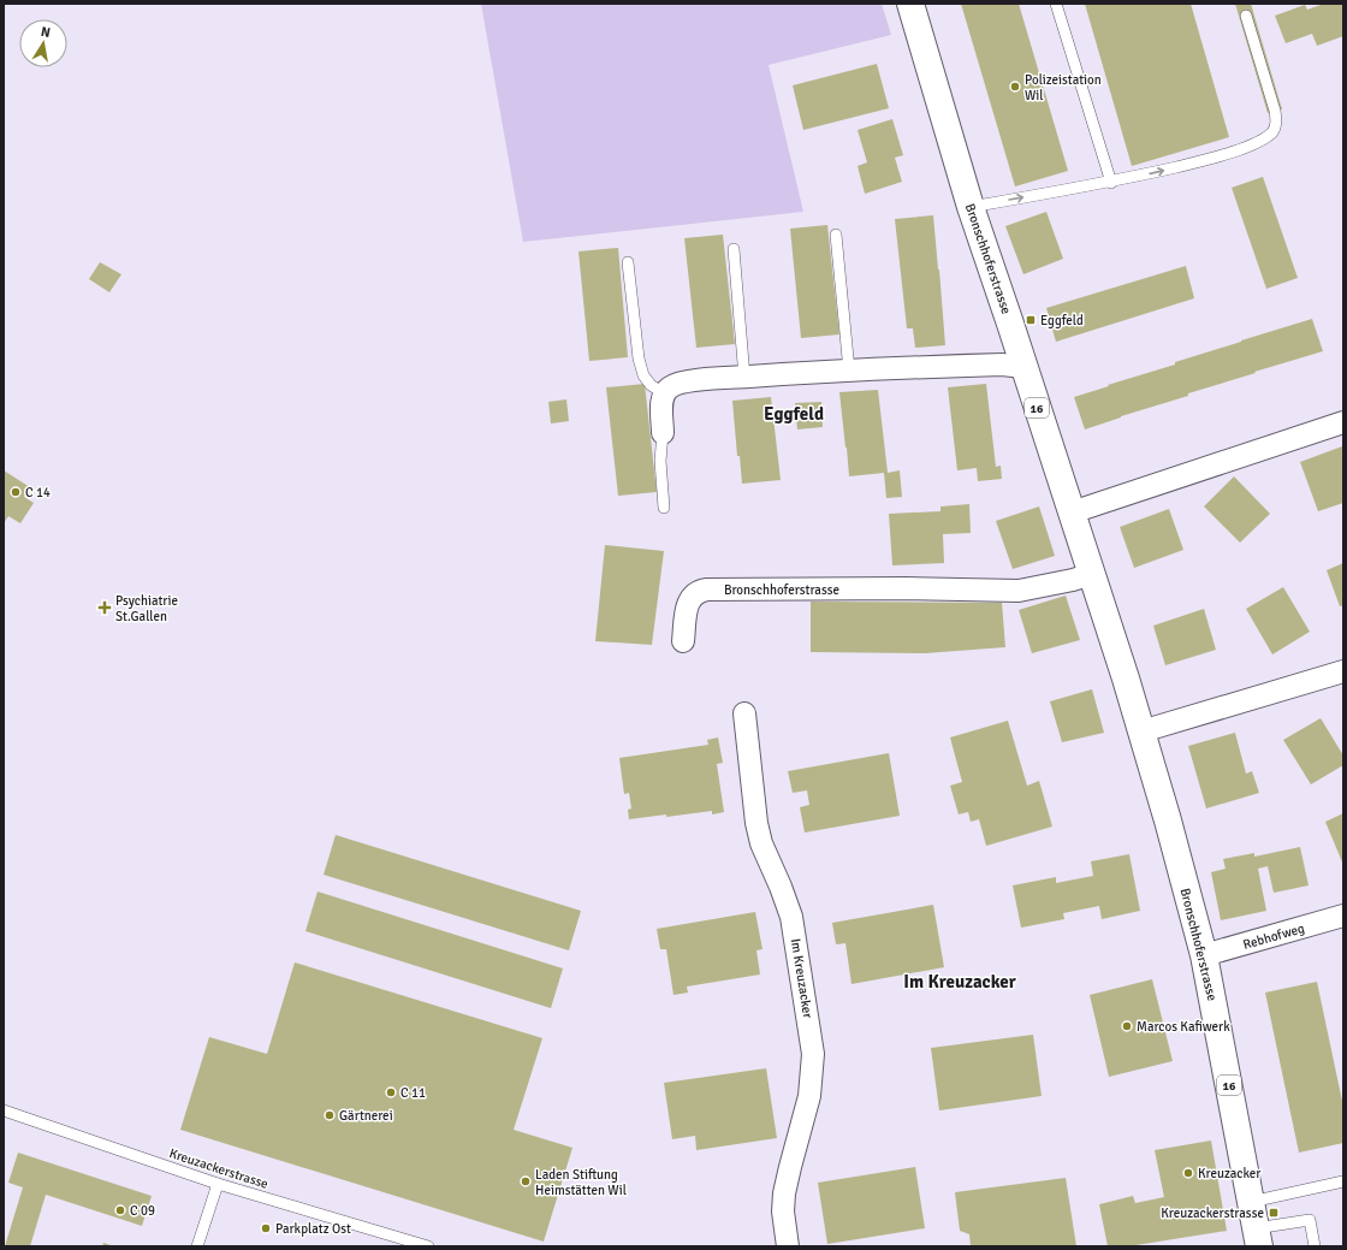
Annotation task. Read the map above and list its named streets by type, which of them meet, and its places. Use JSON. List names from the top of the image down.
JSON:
{
  "streets": {
    "main road": ["Bronschhoferstrasse", "16"],
    "street": ["Rebhofweg", "Im Kreuzacker"],
    "lane": ["Kreuzackerstrasse"]
  },
  "crossings": [
    ["Bronschhoferstrasse", "Rebhofweg"]
  ],
  "districts": ["Eggfeld", "Im Kreuzacker"],
  "places": {
    "other": [
      "Polizeistation Wil",
      "C 14",
      "Marcos Kafiwerk",
      "C 11",
      "Gärtnerei",
      "Kreuzacker",
      "Laden Stiftung Heimstätten Wil",
      "C 09",
      "Parkplatz Ost"
    ],
    "transit": ["Eggfeld", "Kreuzackerstrasse"],
    "health": ["Psychiatrie St.Gallen"]
  },
  "north": "top"
}
